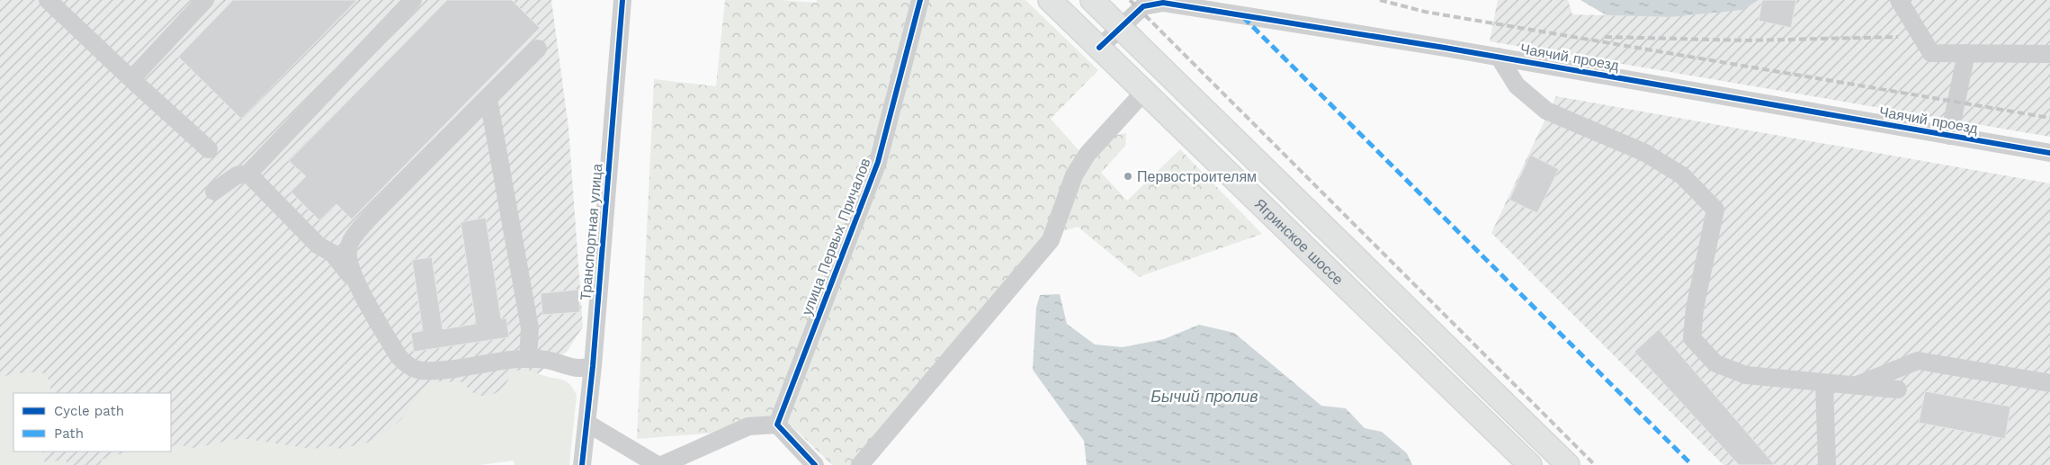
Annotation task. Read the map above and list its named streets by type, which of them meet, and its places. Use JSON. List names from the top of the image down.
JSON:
{
  "streets": {
    "main road": ["Ягринское шоссе"],
    "street": ["Чаячий проезд", "Транспортная улица", "улица Первых Причалов"]
  },
  "crossings": [
    ["Чаячий проезд", "Ягринское шоссе"]
  ],
  "water": ["Бычий пролив"],
  "places": ["Первостроителям"],
  "legend": ["Cycle path", "Path"]
}
